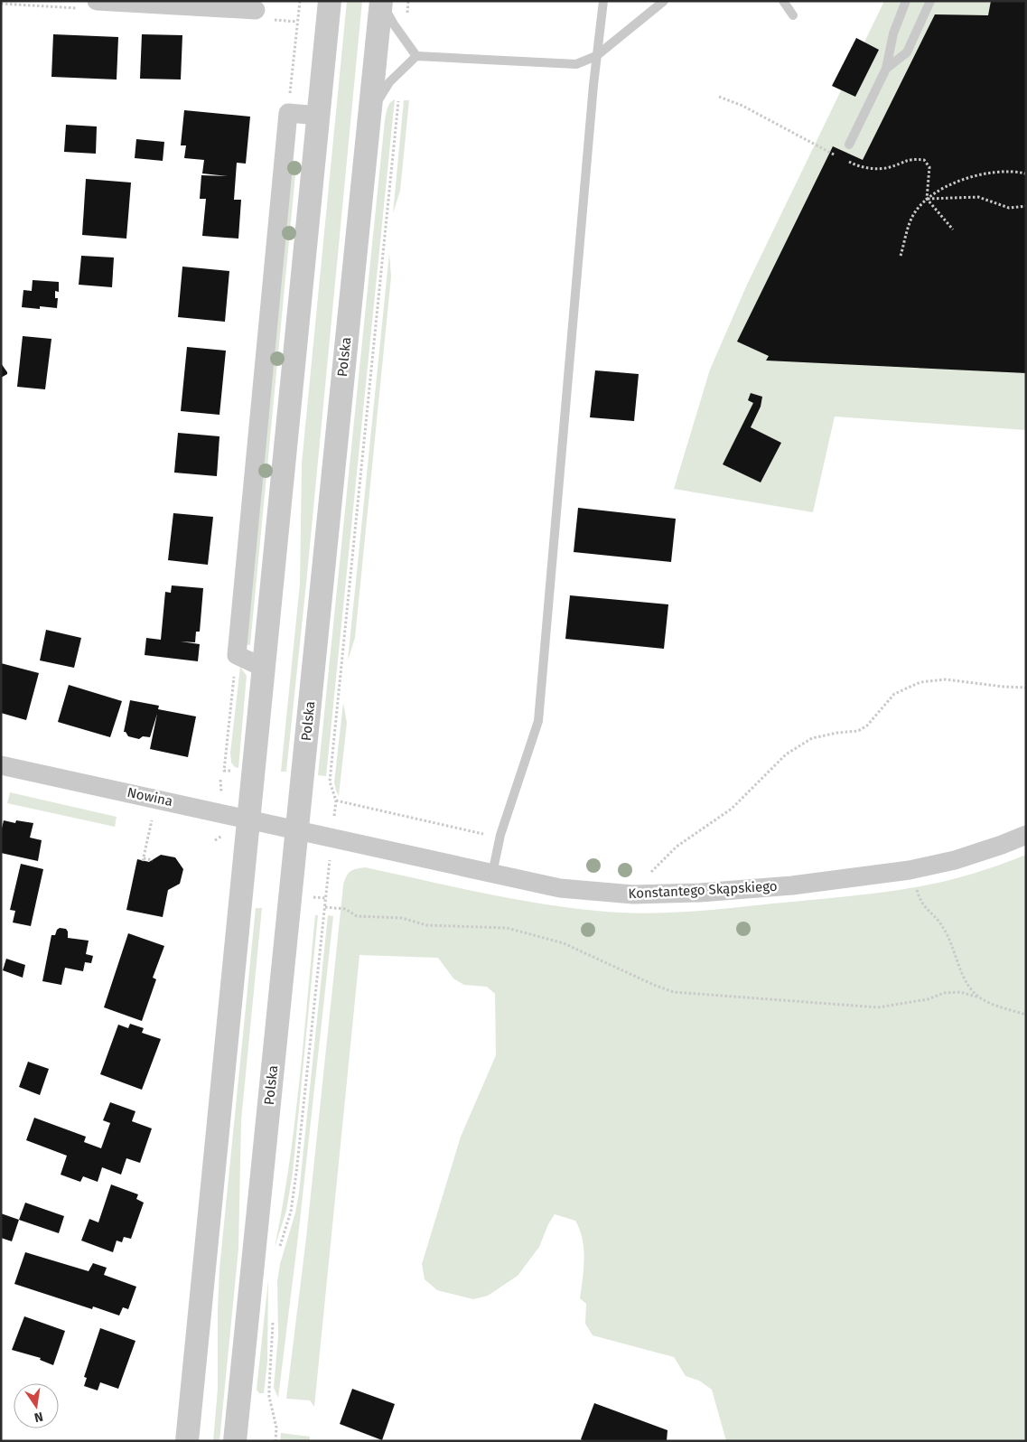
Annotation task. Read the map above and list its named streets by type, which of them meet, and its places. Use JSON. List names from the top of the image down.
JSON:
{
  "streets": {
    "street": ["Polska", "Nowina", "Konstantego Skąpskiego"]
  },
  "crossings": [
    ["Polska", "Nowina"],
    ["Polska", "Konstantego Skąpskiego"],
    ["Nowina", "Konstantego Skąpskiego"]
  ],
  "north": "bottom"
}
